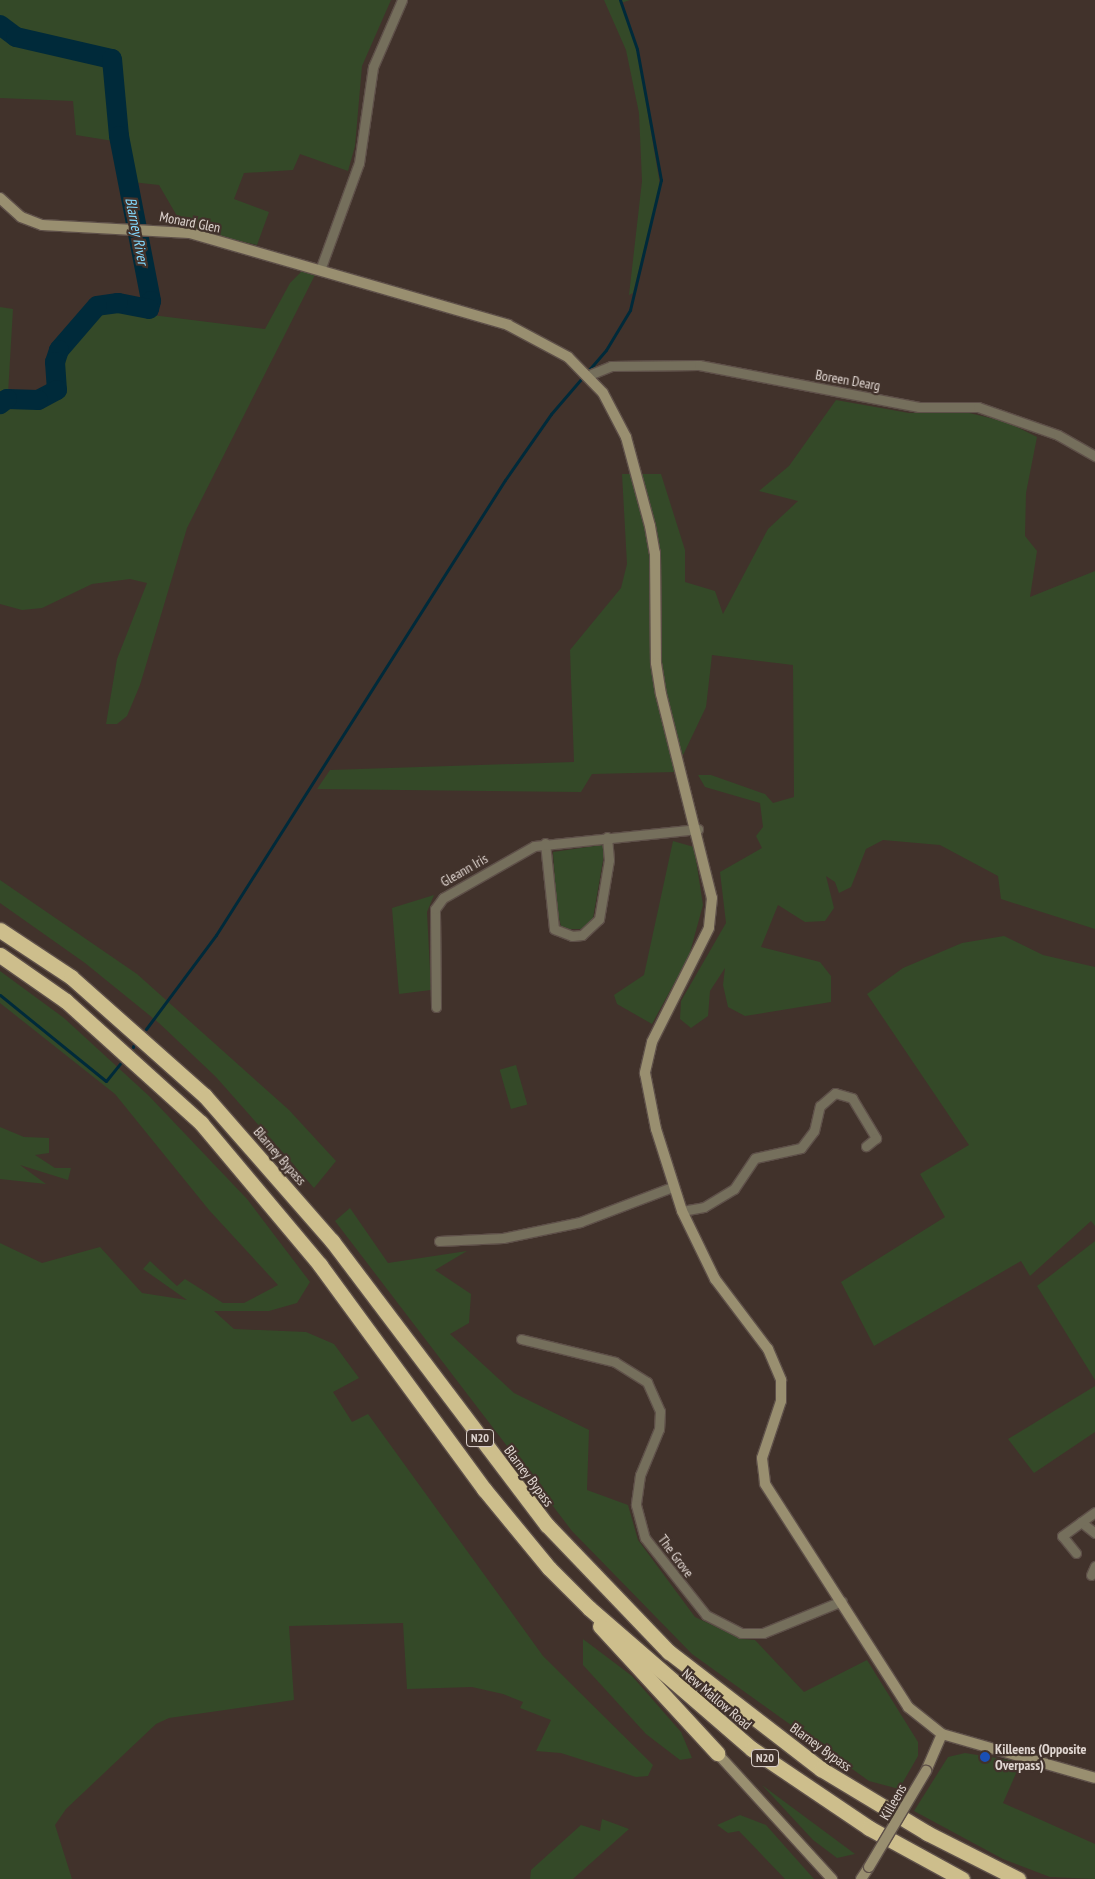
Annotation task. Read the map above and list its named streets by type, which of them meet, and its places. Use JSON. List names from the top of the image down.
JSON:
{
  "streets": {
    "highway": ["Blarney Bypass", "N20", "New Mallow Road"],
    "street": [
      "Monard Glen",
      "Boreen Dearg",
      "Gleann Iris",
      "The Grove",
      "Killeens"
    ]
  },
  "crossings": [
    ["Monard Glen", "Boreen Dearg"],
    ["Monard Glen", "Gleann Iris"],
    ["Monard Glen", "The Grove"],
    ["Monard Glen", "Killeens"],
    ["N20", "New Mallow Road"]
  ],
  "water": ["Blarney River"],
  "places": ["Killeens (Opposite Overpass)"]
}
